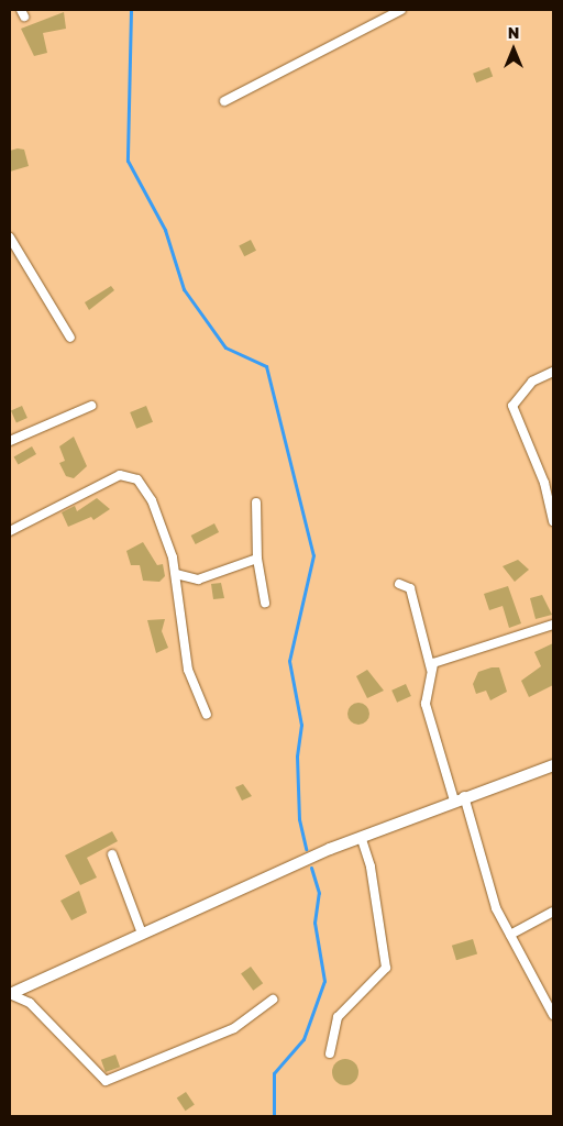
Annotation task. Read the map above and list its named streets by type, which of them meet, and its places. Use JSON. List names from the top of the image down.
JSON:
{
  "north": "top"
}
